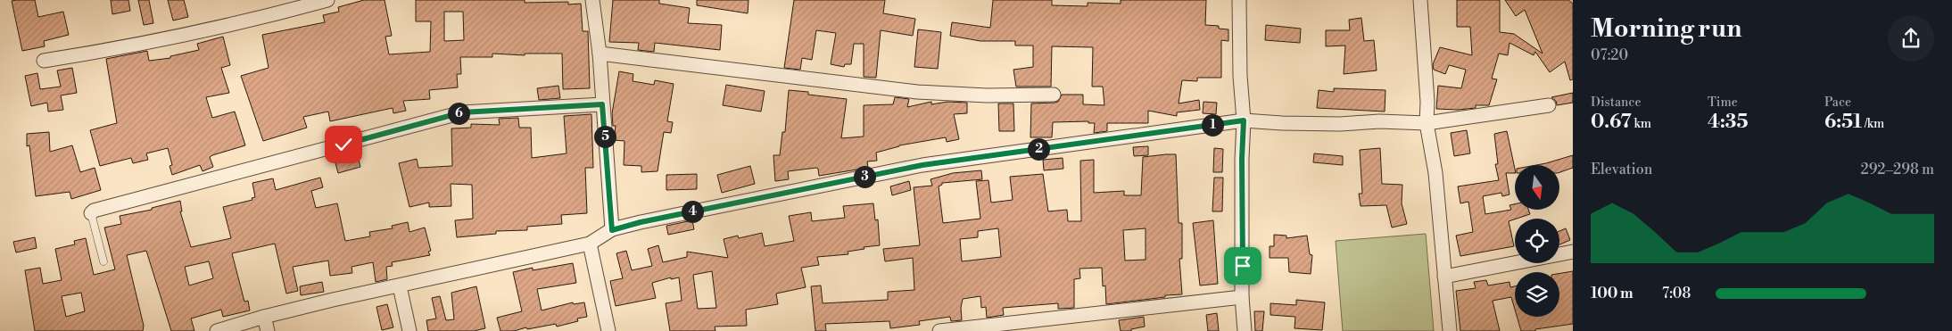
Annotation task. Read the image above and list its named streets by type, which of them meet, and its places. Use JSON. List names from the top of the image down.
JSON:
{
  "north": "bottom",
  "page": {
    "heading": ["Morning run", "07:20"],
    "stats": [
      ["Distance", "0.67 km"],
      ["Time", "4:35"],
      ["Pace", "6:51 /km"]
    ],
    "pins": [
      "6",
      "1",
      "5",
      "2",
      "3",
      "4"
    ],
    "chart": ["Elevation", "292–298 m"],
    "list": [
      {
        "name": "100 m",
        "note": "7:08"
      }
    ]
  }
}
